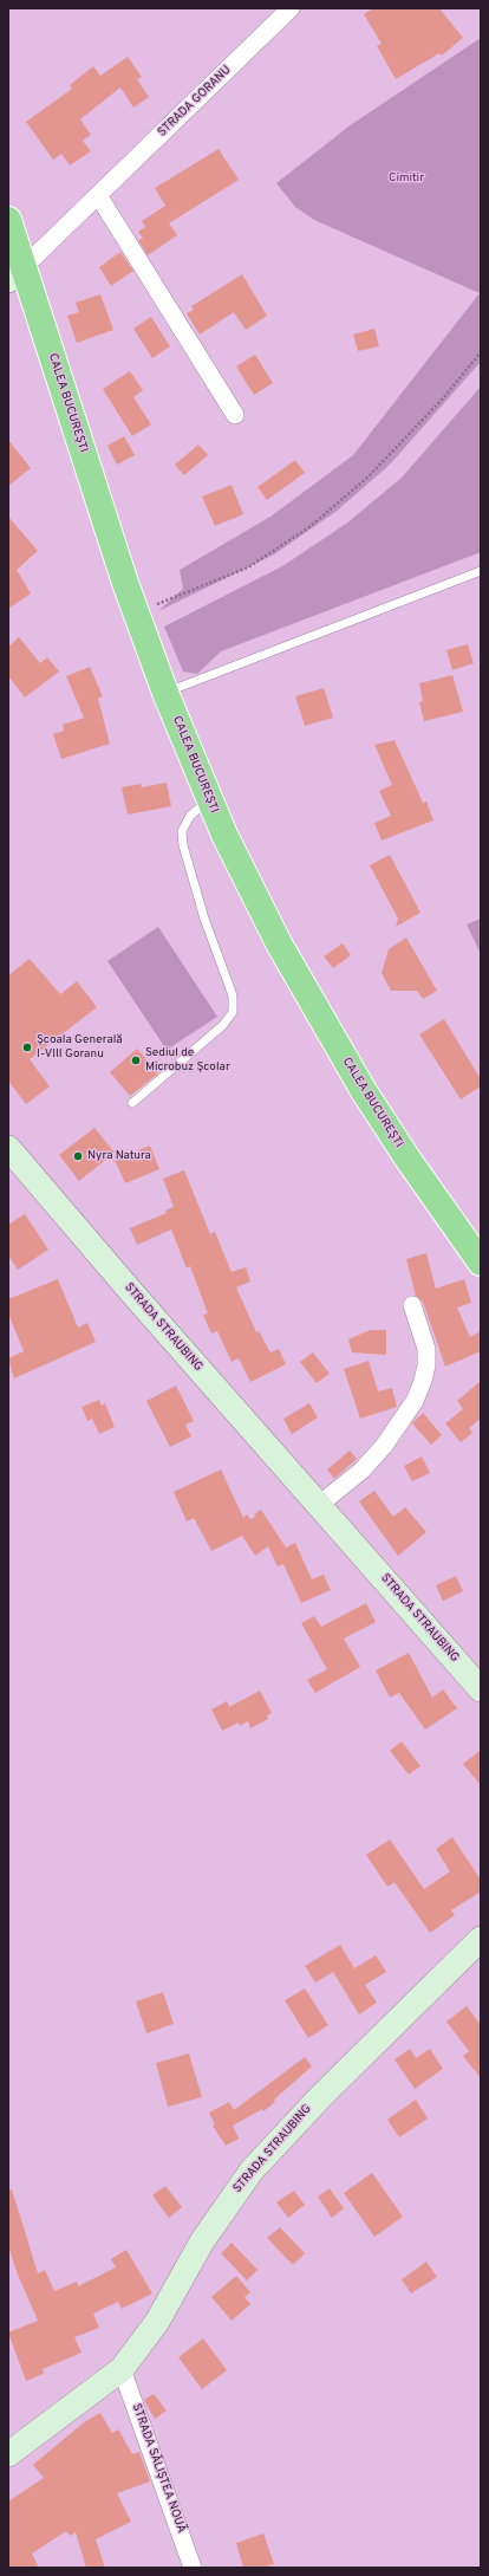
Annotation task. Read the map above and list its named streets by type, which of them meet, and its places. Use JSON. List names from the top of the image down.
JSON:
{
  "streets": {
    "highway": ["CALEA BUCUREȘTI"],
    "main road": ["STRADA STRAUBING"],
    "street": ["STRADA GORANU", "STRADA SĂLIȘTEA NOUĂ"]
  },
  "crossings": [
    ["STRADA GORANU", "CALEA BUCUREȘTI"],
    ["STRADA STRAUBING", "STRADA SĂLIȘTEA NOUĂ"]
  ],
  "parks": ["Cimitir"],
  "places": ["Școala Generală I-VIII Goranu", "Sediul de Microbuz Școlar", "Nyra Natura"]
}
